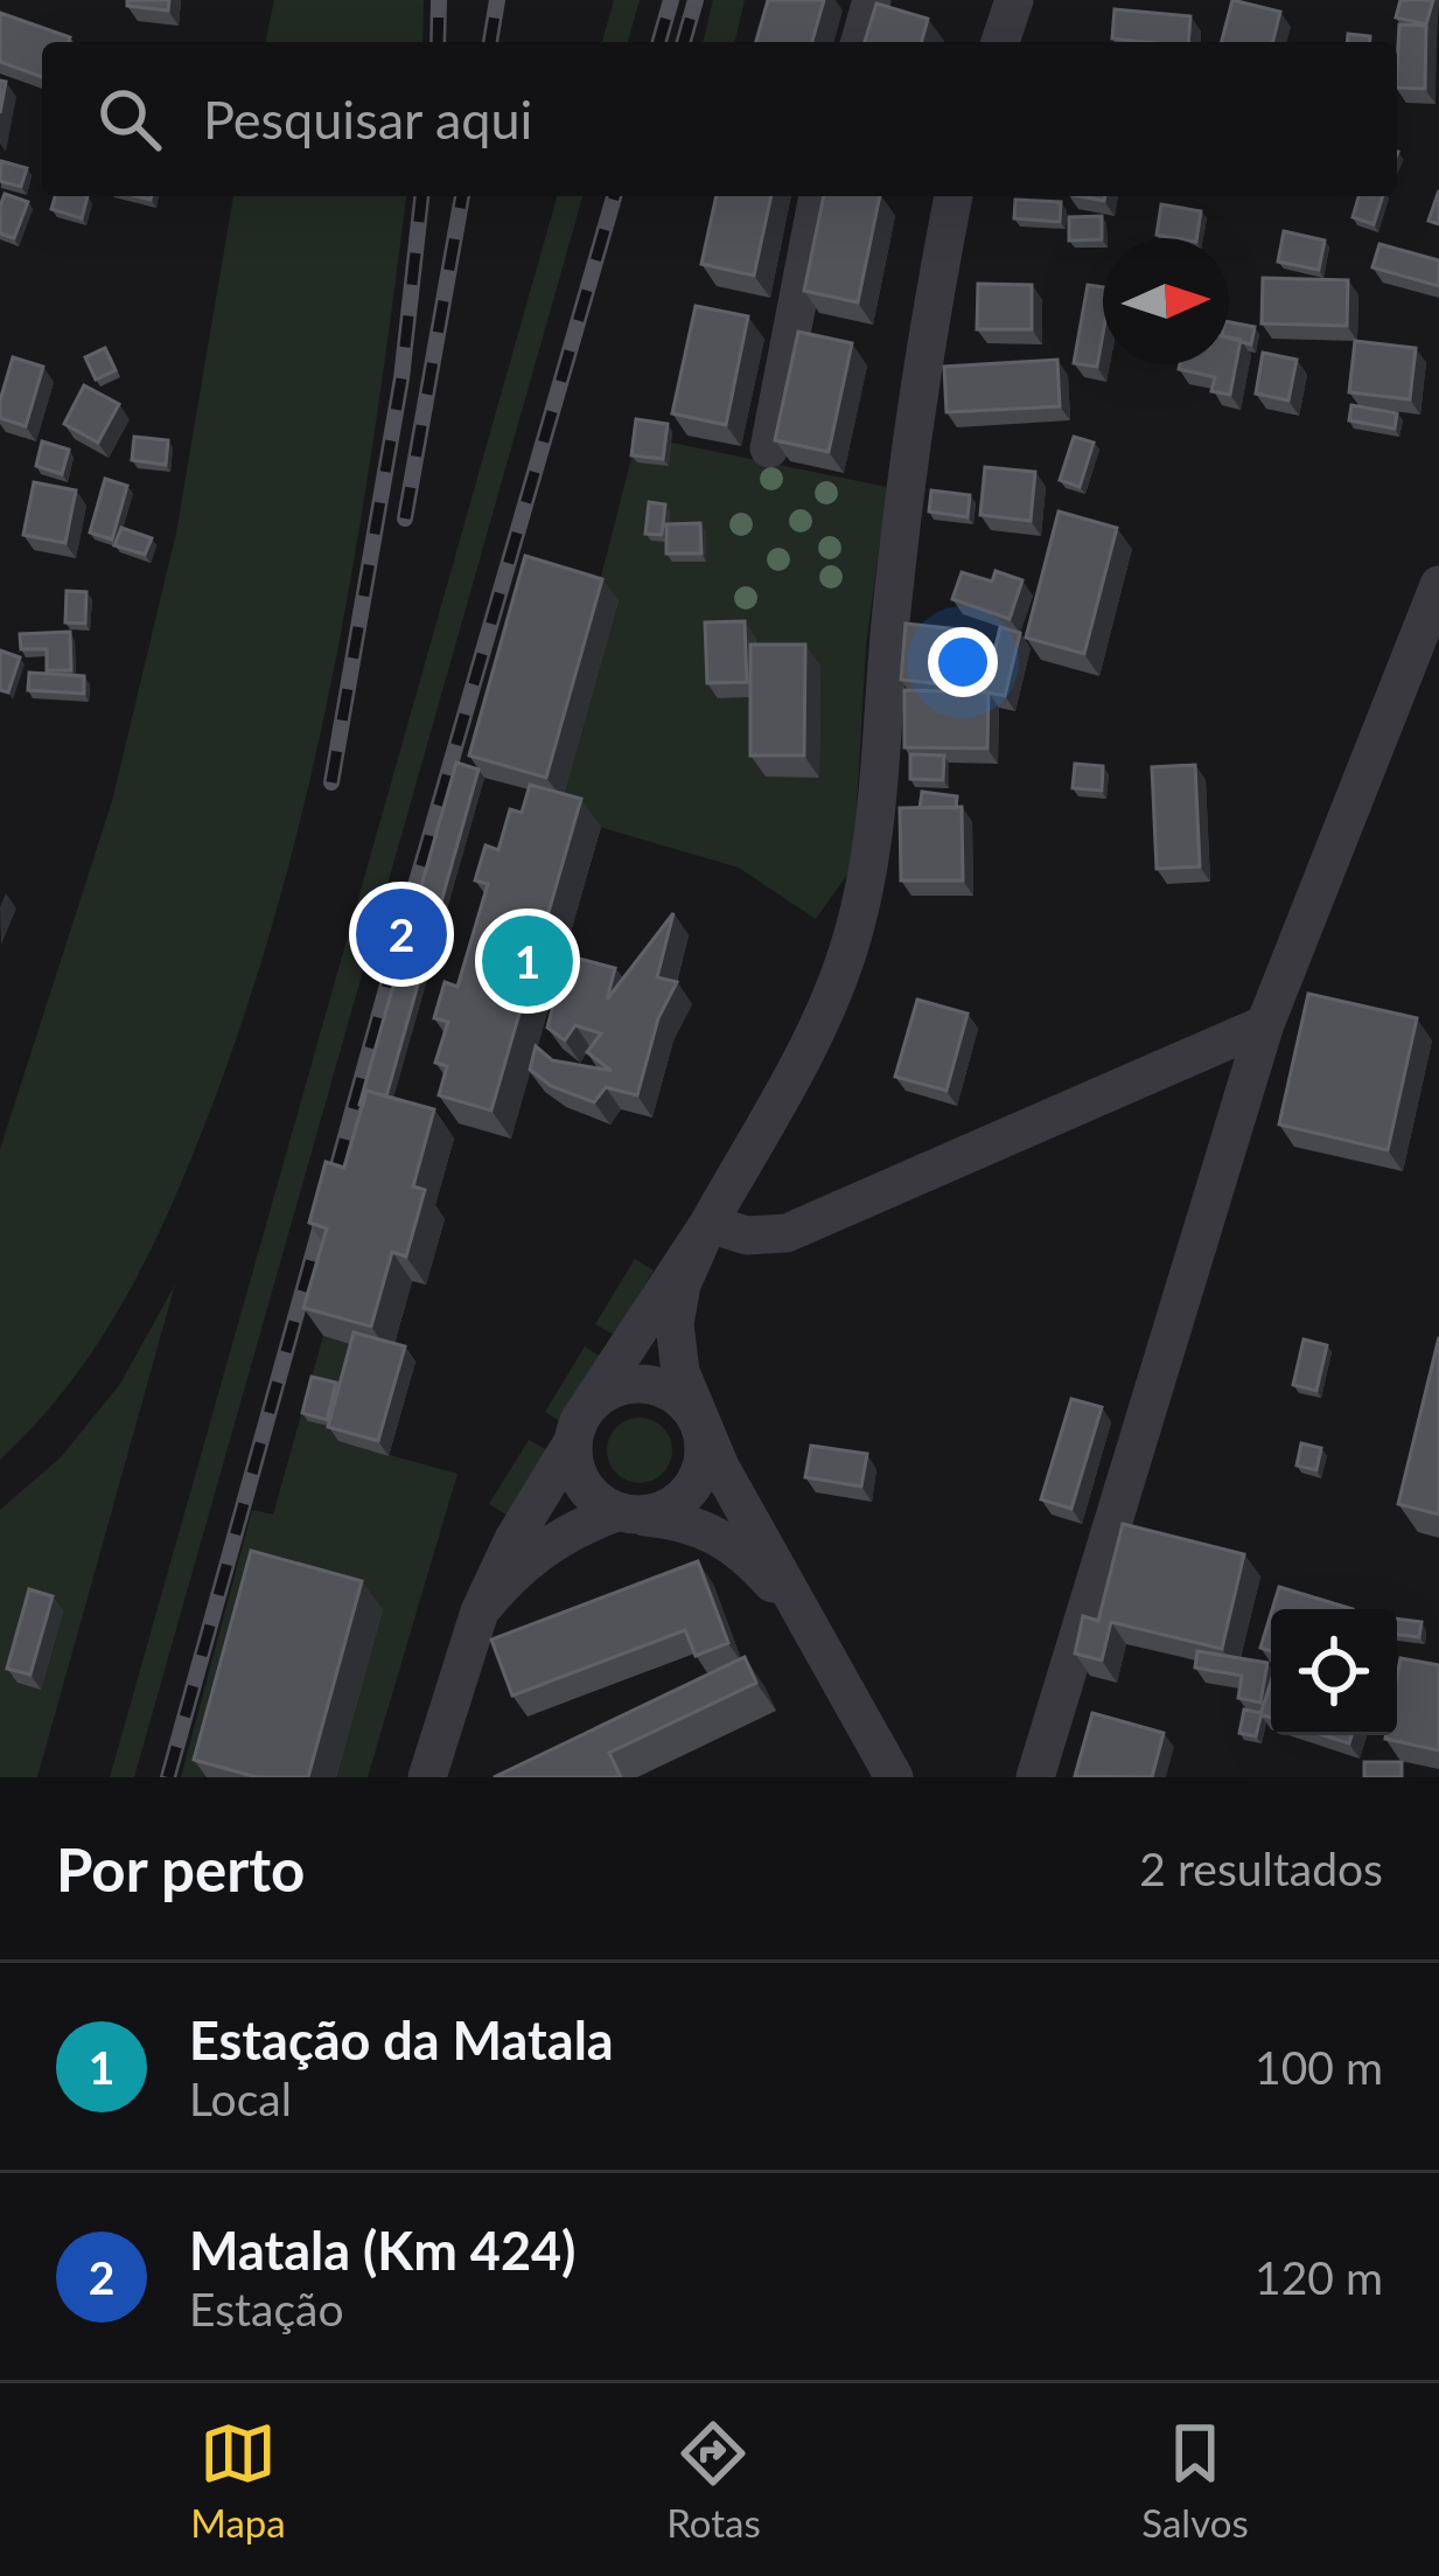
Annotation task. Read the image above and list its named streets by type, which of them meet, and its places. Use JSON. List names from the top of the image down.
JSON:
{
  "north": "right",
  "page": {
    "search": "Pesquisar aqui",
    "pins": ["2", "1"],
    "heading": ["Por perto", "2 resultados"],
    "list": [
      {
        "mark": "1",
        "name": "Estação da Matala",
        "note": "Local",
        "value": "100 m"
      },
      {
        "mark": "2",
        "name": "Matala (Km 424)",
        "note": "Estação",
        "value": "120 m"
      }
    ],
    "nav": ["Mapa", "Rotas", "Salvos"]
  }
}
